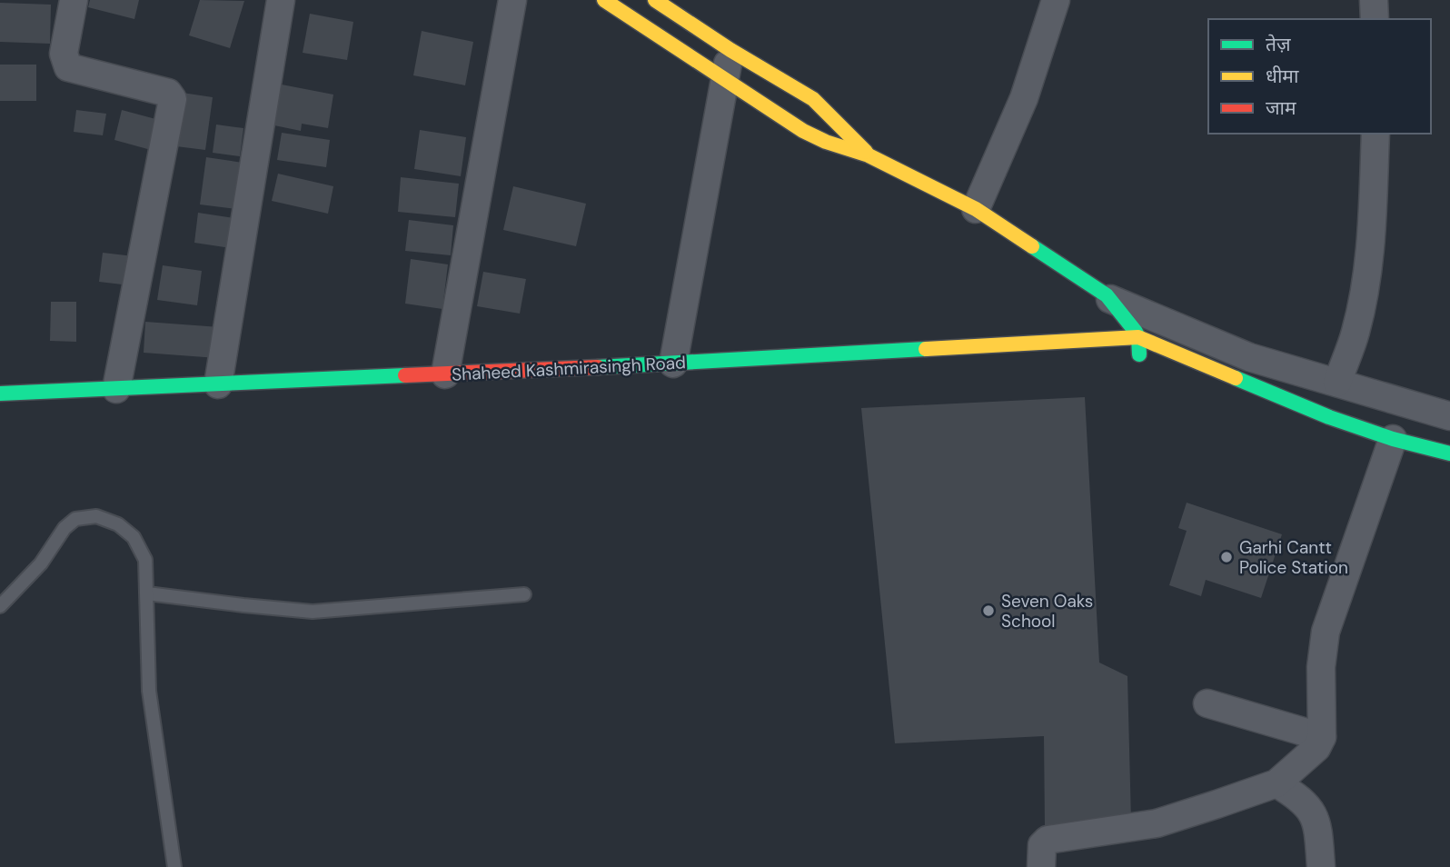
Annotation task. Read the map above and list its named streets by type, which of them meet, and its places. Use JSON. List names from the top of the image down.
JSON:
{
  "streets": {
    "street": ["Shaheed Kashmirasingh Road"]
  },
  "places": ["Garhi Cantt Police Station", "Seven Oaks School"],
  "legend": ["तेज़", "धीमा", "जाम"]
}
